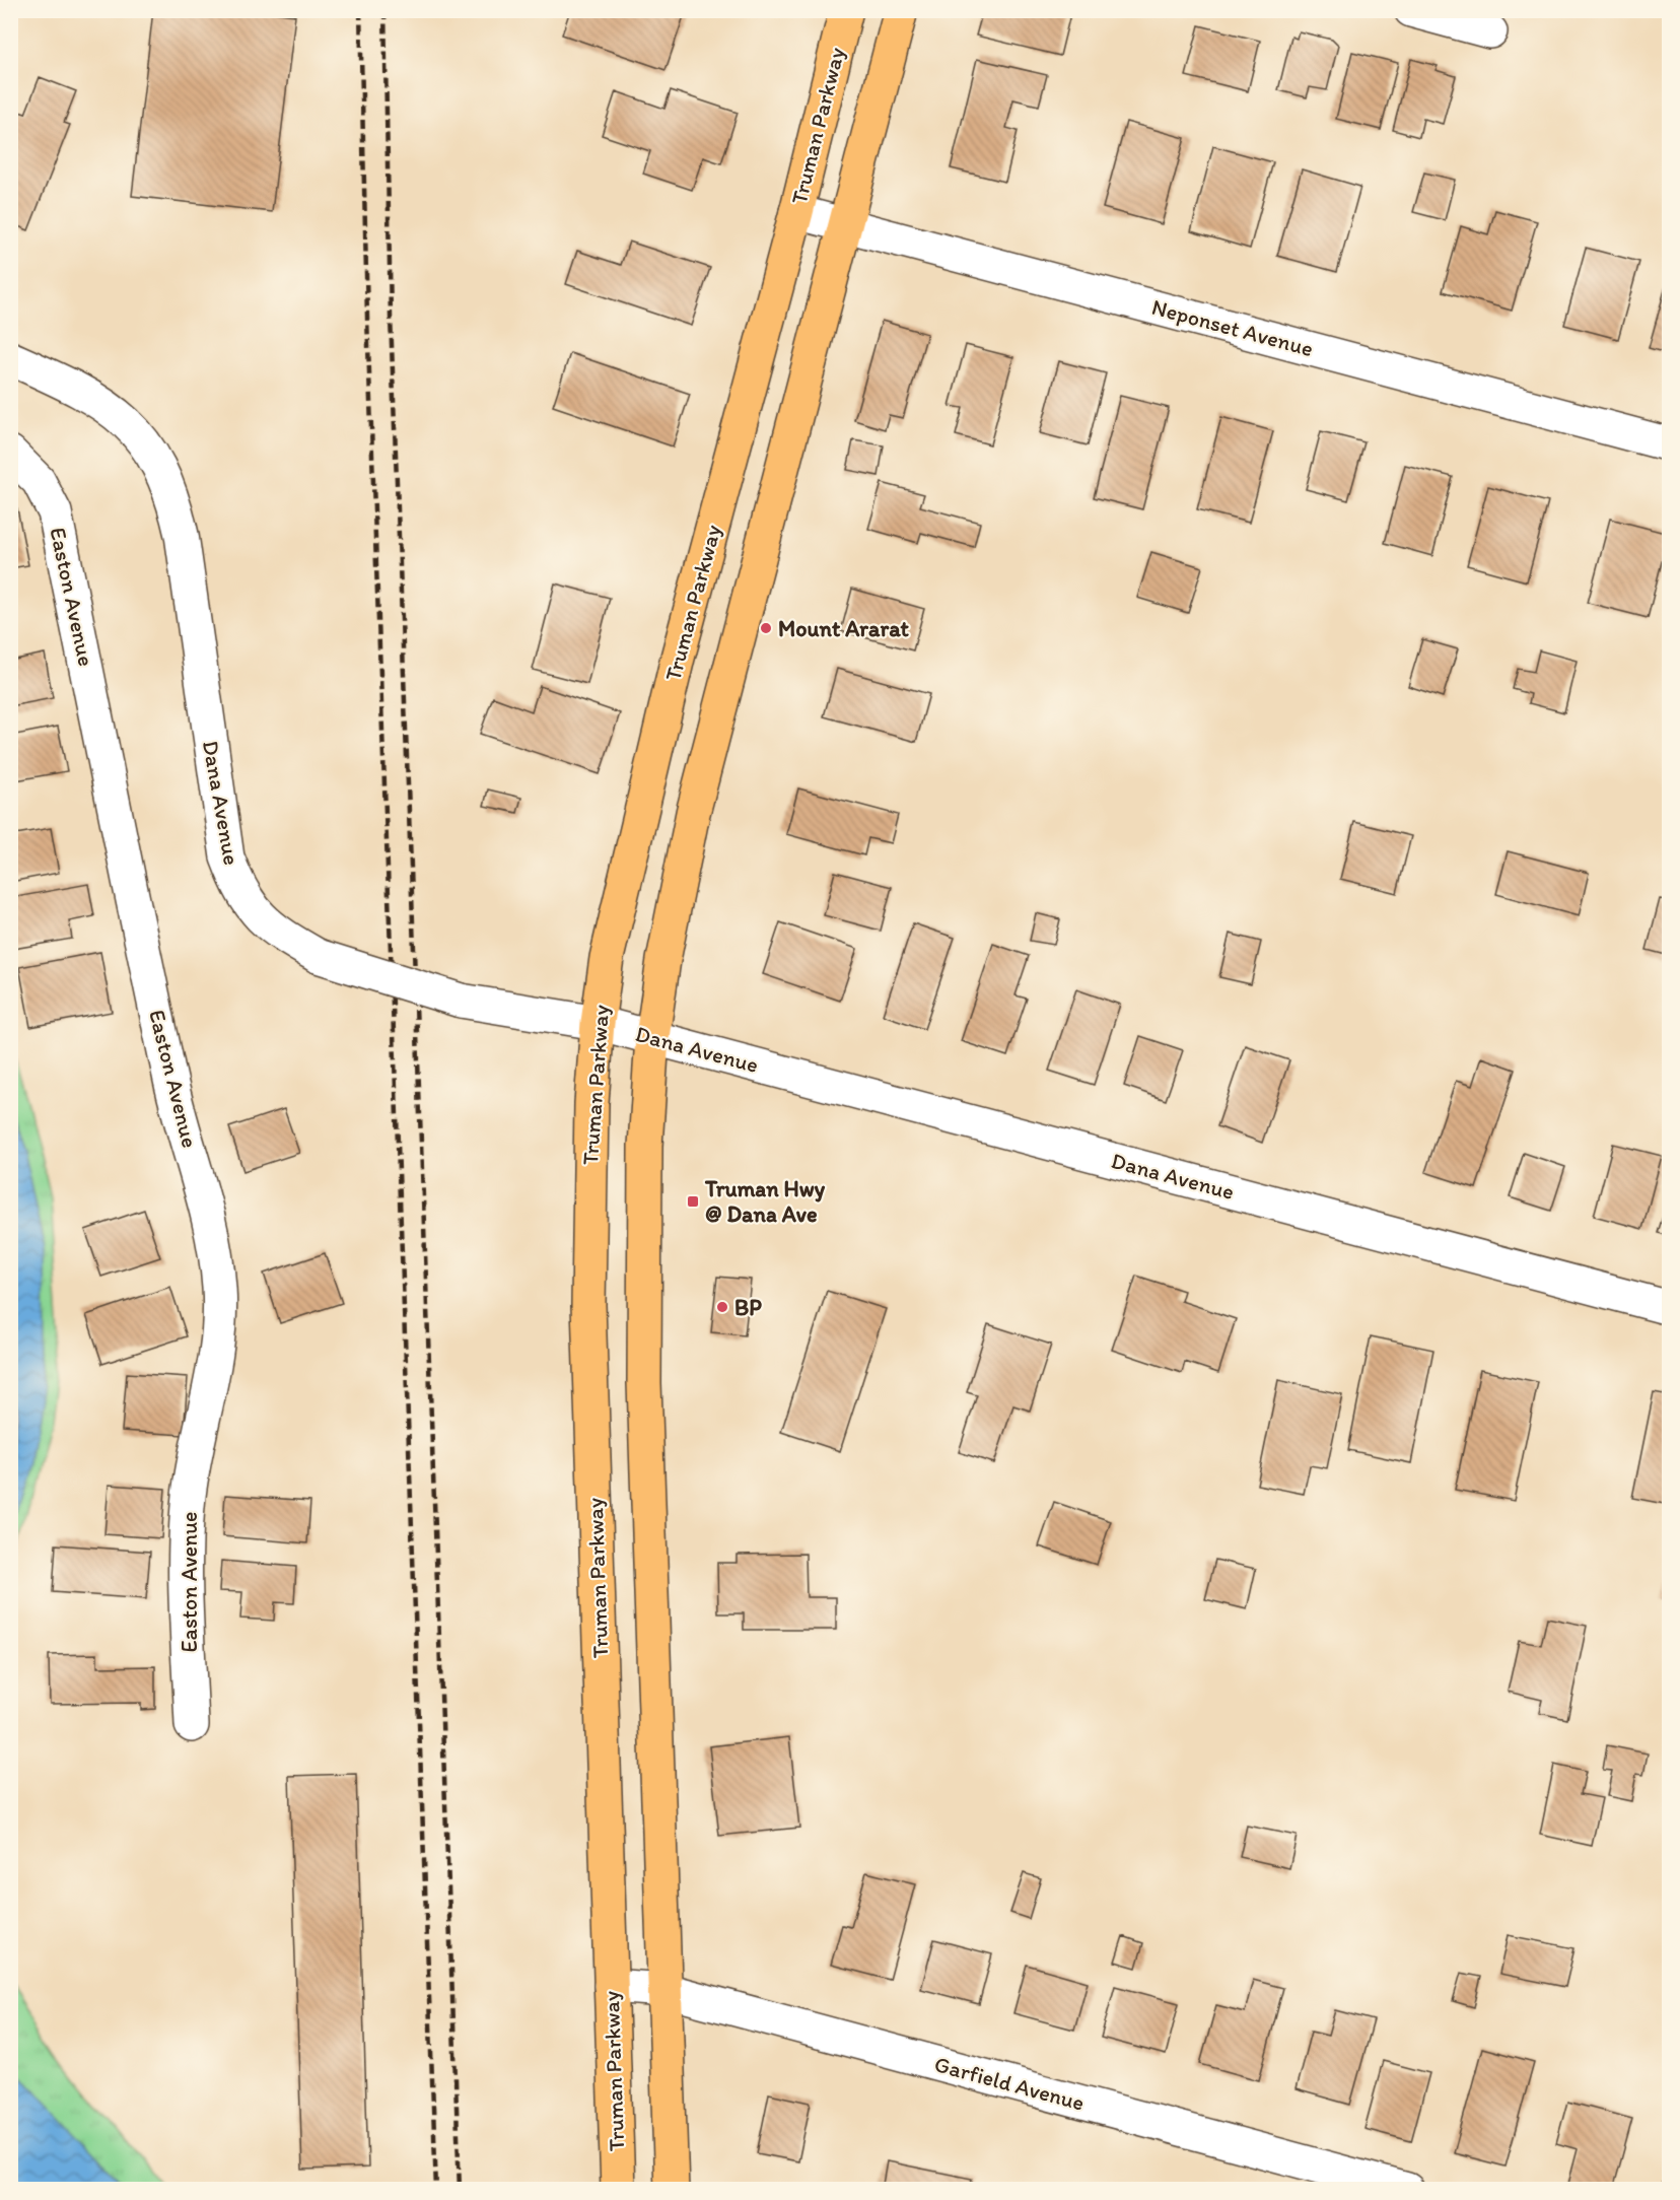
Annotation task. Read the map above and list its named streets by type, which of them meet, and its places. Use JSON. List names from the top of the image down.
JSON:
{
  "streets": {
    "main road": ["Truman Parkway"],
    "street": [
      "Neponset Avenue",
      "Easton Avenue",
      "Dana Avenue",
      "Garfield Avenue"
    ]
  },
  "crossings": [
    ["Truman Parkway", "Neponset Avenue"],
    ["Truman Parkway", "Dana Avenue"],
    ["Truman Parkway", "Garfield Avenue"]
  ],
  "places": {
    "other": ["Mount Ararat", "BP"],
    "transit": ["Truman Hwy @ Dana Ave"]
  }
}
